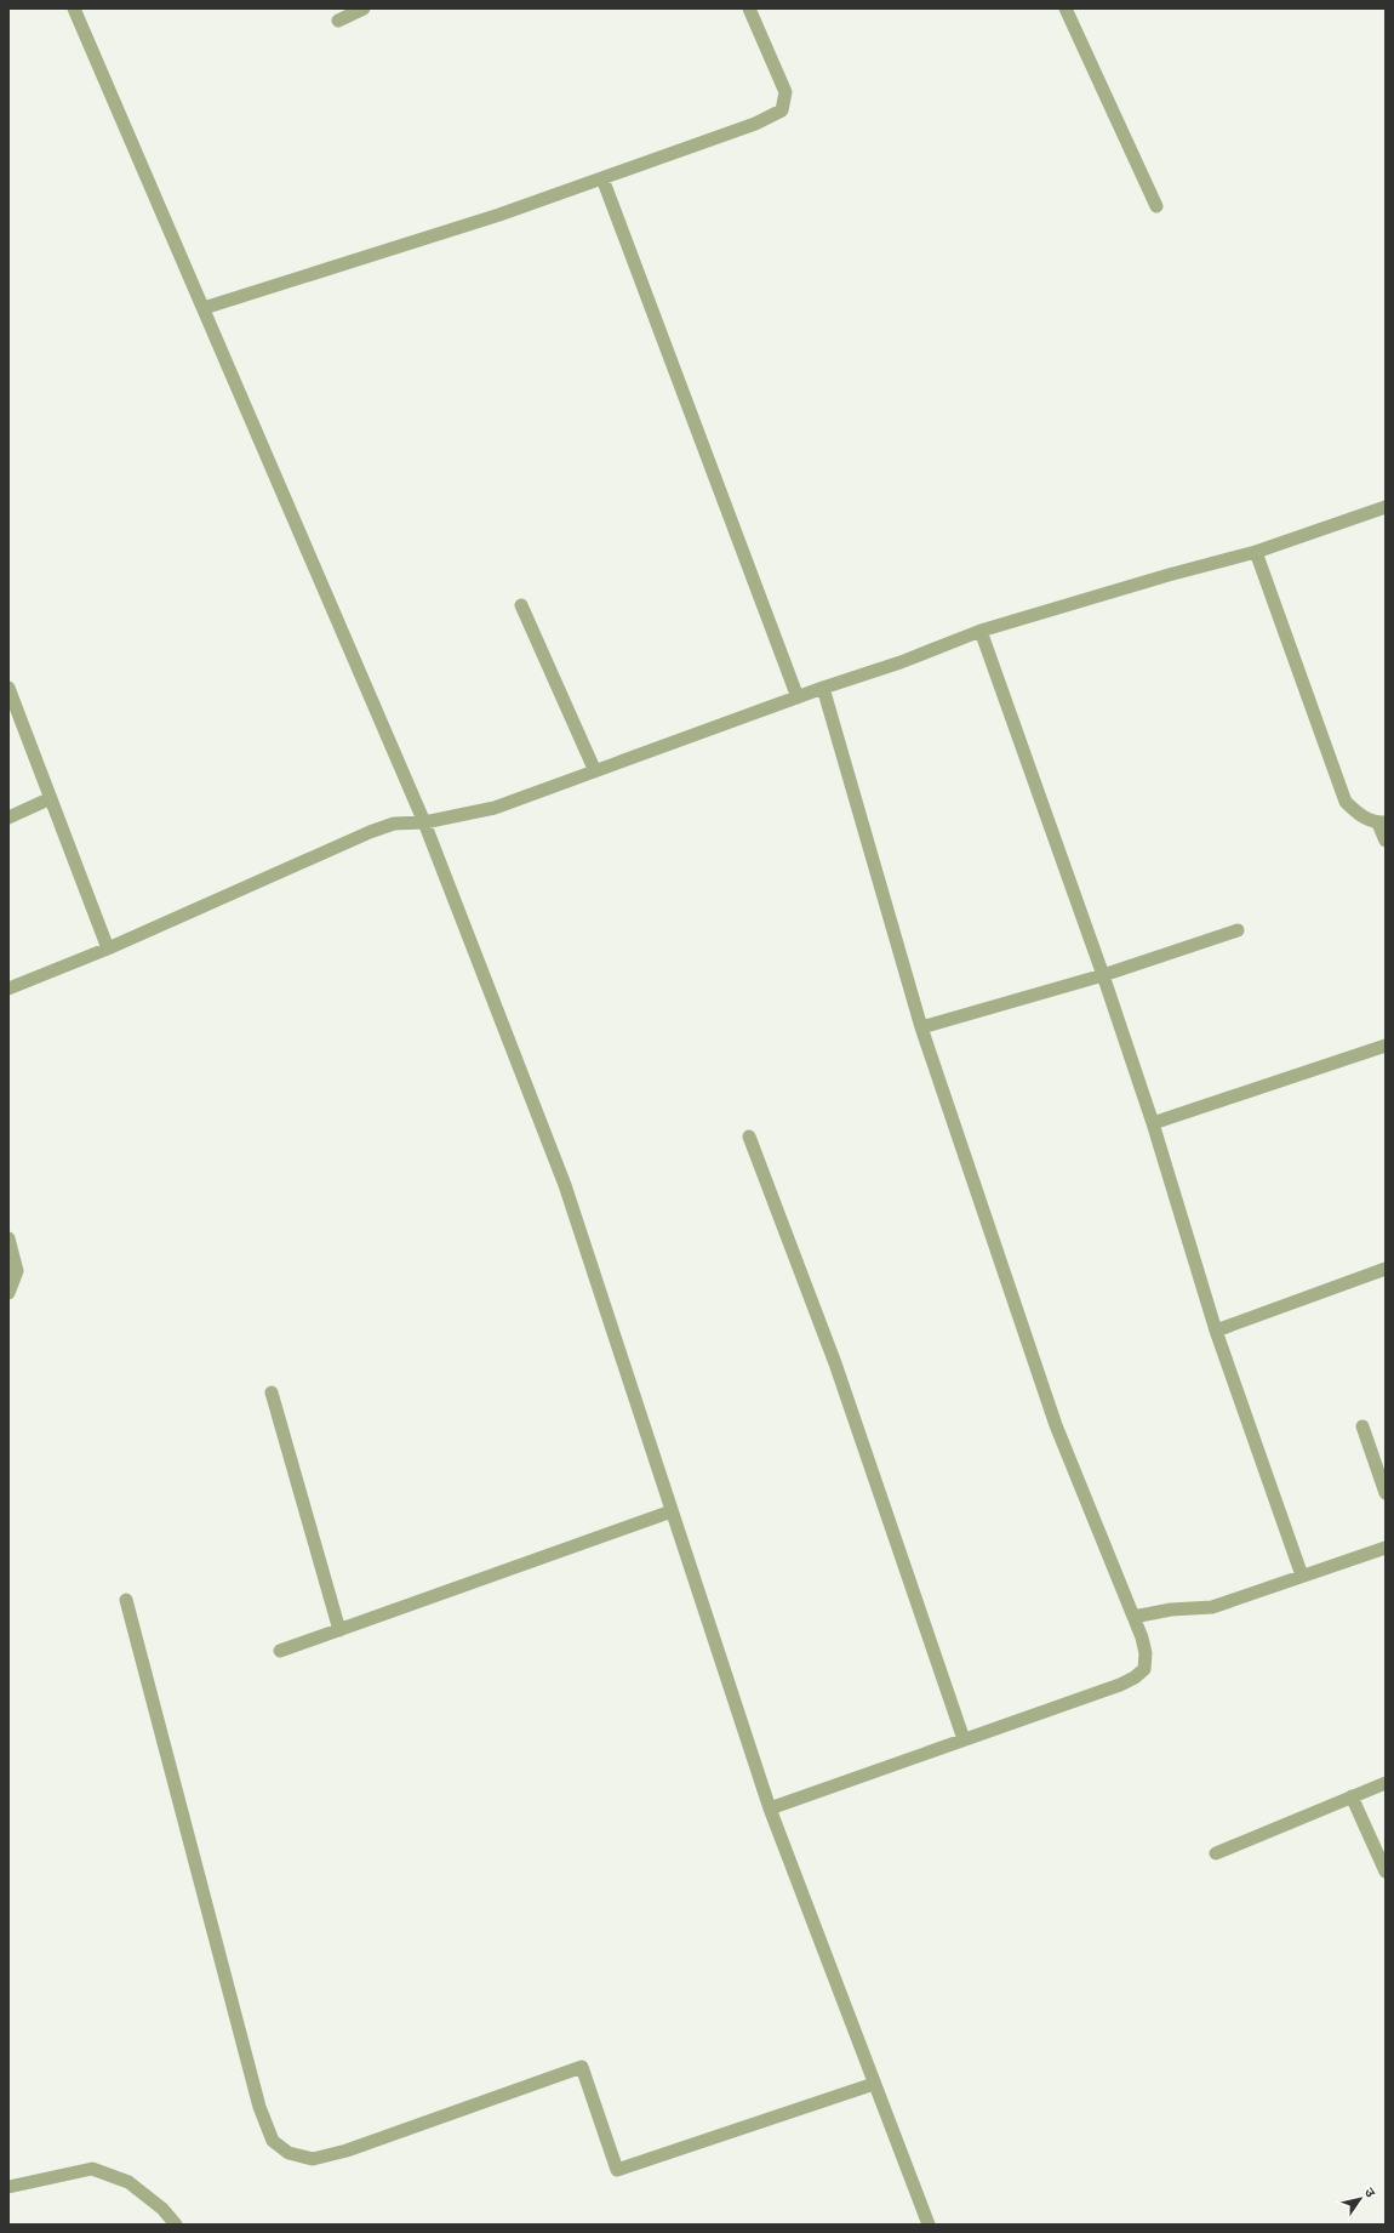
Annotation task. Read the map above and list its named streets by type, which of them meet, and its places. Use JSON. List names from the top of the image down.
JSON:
{
  "north": "top right"
}
